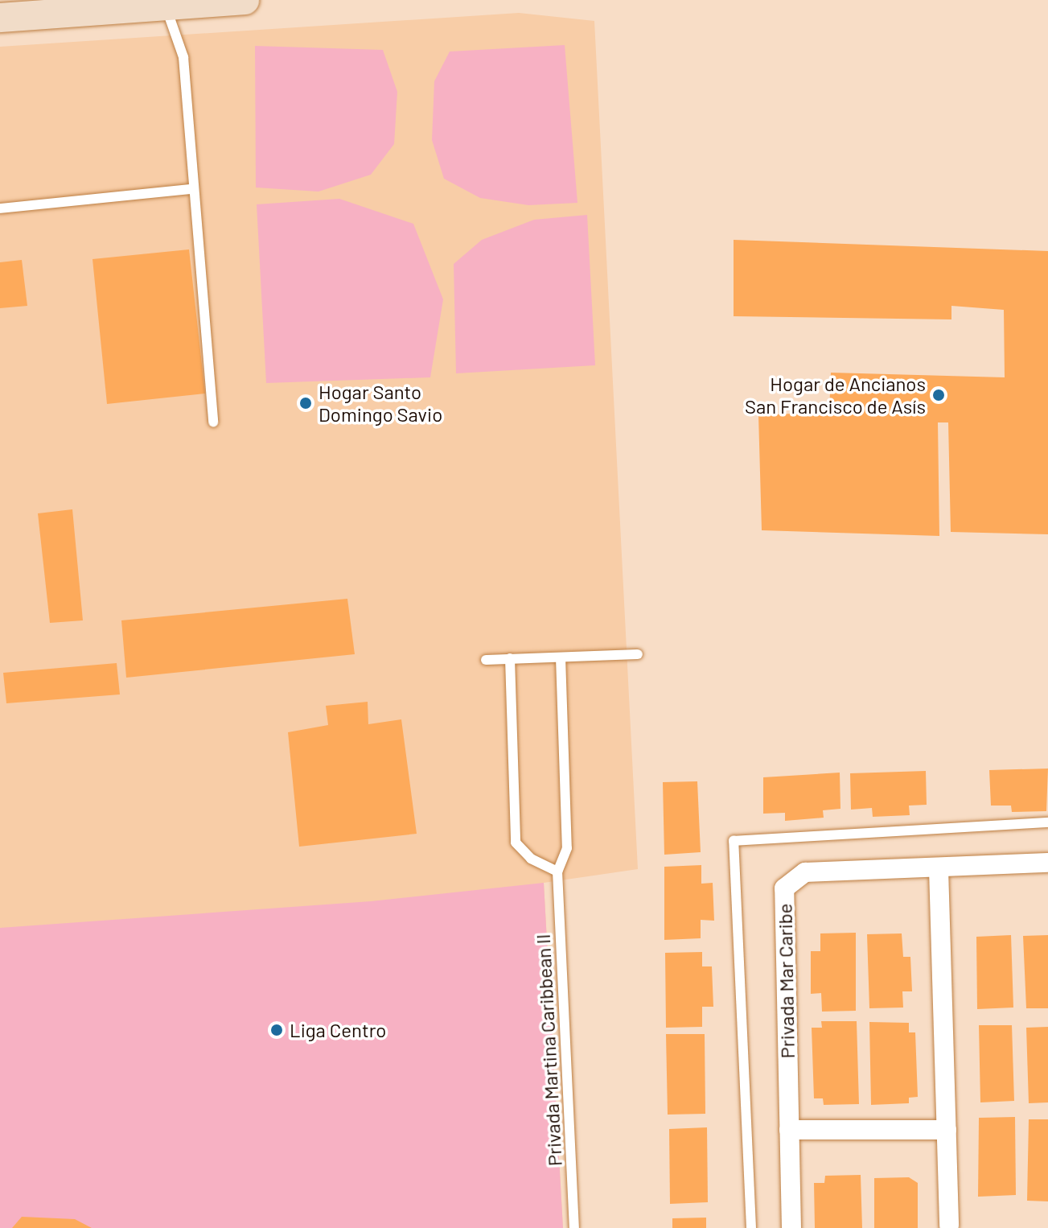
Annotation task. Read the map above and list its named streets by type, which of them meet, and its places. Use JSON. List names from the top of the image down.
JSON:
{
  "streets": {
    "street": ["Privada Mar Caribe"],
    "lane": ["Privada Martina Caribbean II"]
  },
  "places": ["Hogar de Ancianos San Francisco de Asís", "Hogar Santo Domingo Savio", "Liga Centro"]
}
